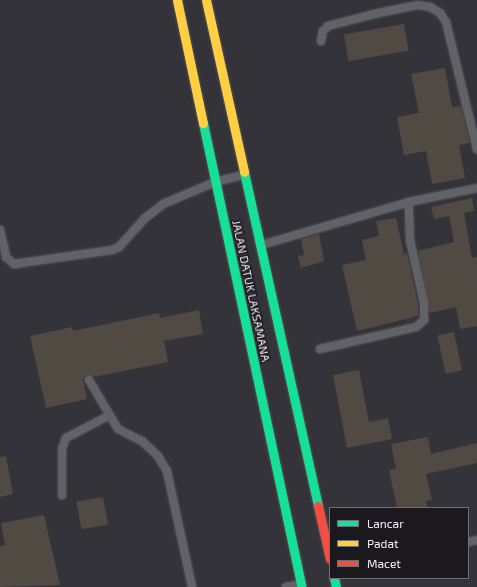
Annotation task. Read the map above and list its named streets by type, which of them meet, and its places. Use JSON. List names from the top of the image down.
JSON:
{
  "streets": {
    "highway": ["JALAN DATUK LAKSAMANA"]
  },
  "legend": ["Lancar", "Padat", "Macet"]
}
